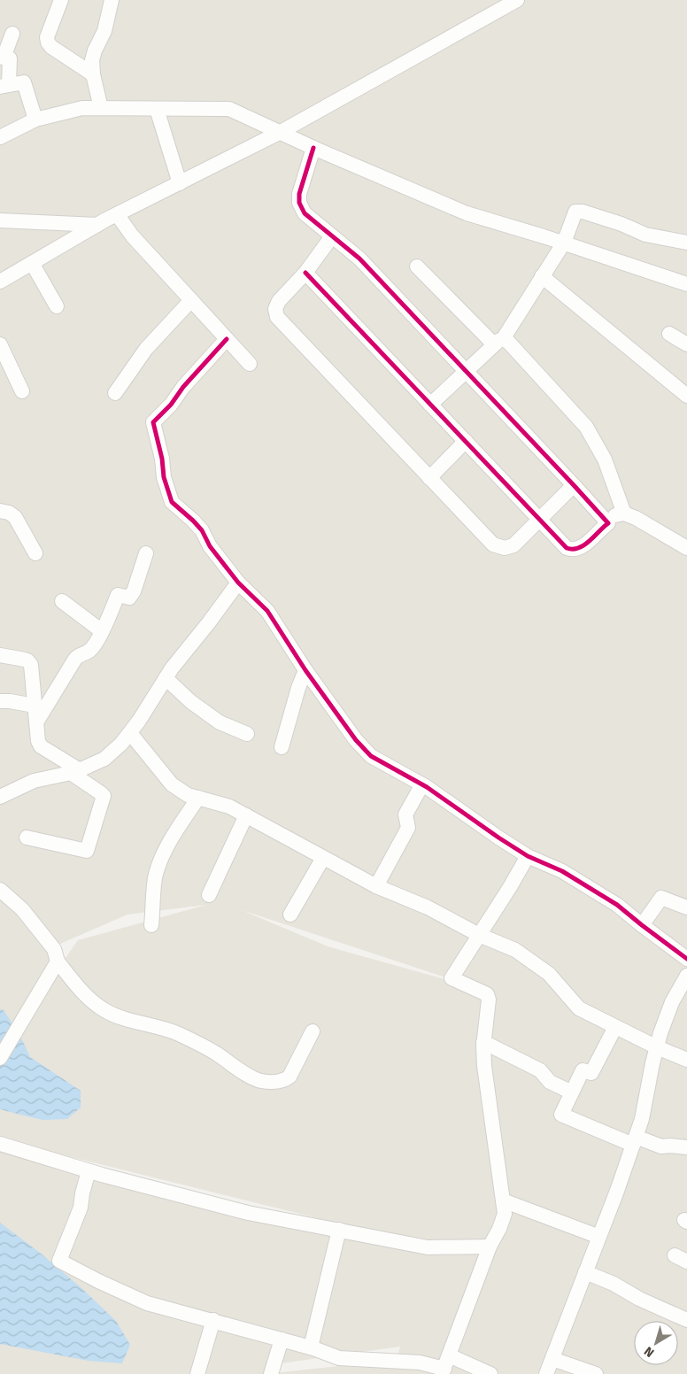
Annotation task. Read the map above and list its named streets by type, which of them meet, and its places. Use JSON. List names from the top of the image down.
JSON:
{
  "north": "bottom left"
}
